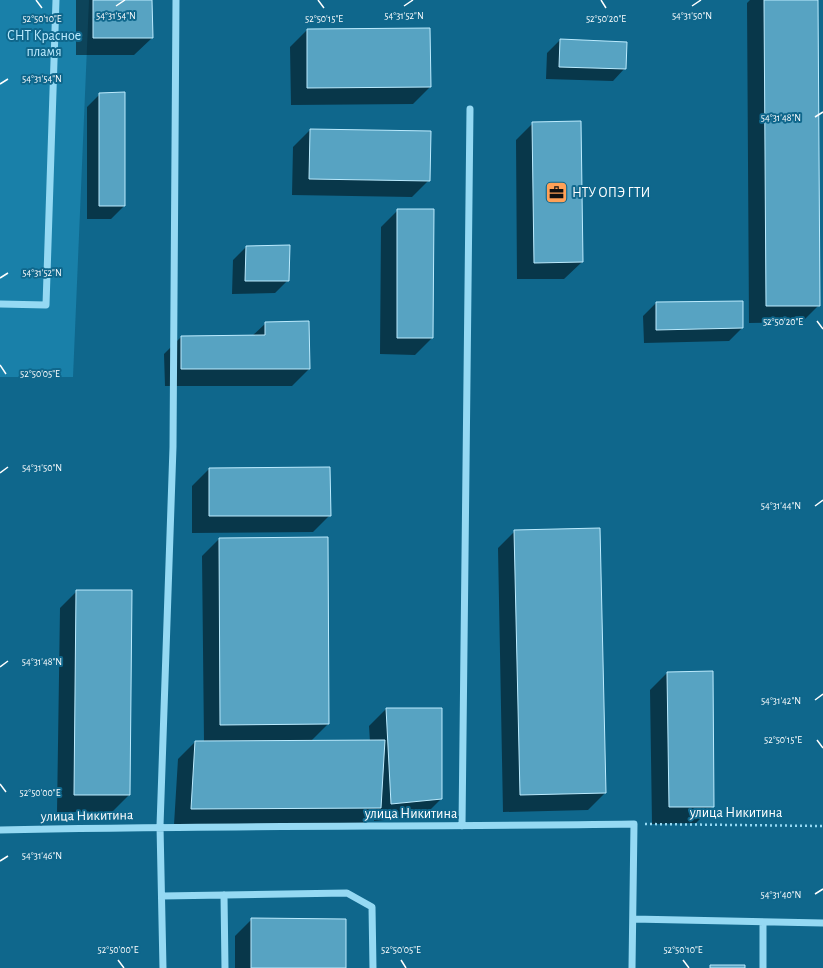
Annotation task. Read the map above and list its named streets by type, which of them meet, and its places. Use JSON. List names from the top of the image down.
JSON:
{
  "streets": {
    "street": ["улица Никитина"]
  },
  "parks": ["СНТ Красное пламя"],
  "places": {
    "office": ["НТУ ОПЭ ГТИ"]
  },
  "coordinates": [
    "54°31'54\"N",
    "54°31'52\"N",
    "54°31'50\"N",
    "52°50'10\"E",
    "52°50'15\"E",
    "52°50'20\"E",
    "54°31'48\"N",
    "52°50'05\"E",
    "54°31'44\"N",
    "54°31'42\"N",
    "52°50'00\"E",
    "54°31'46\"N",
    "54°31'40\"N"
  ]
}
